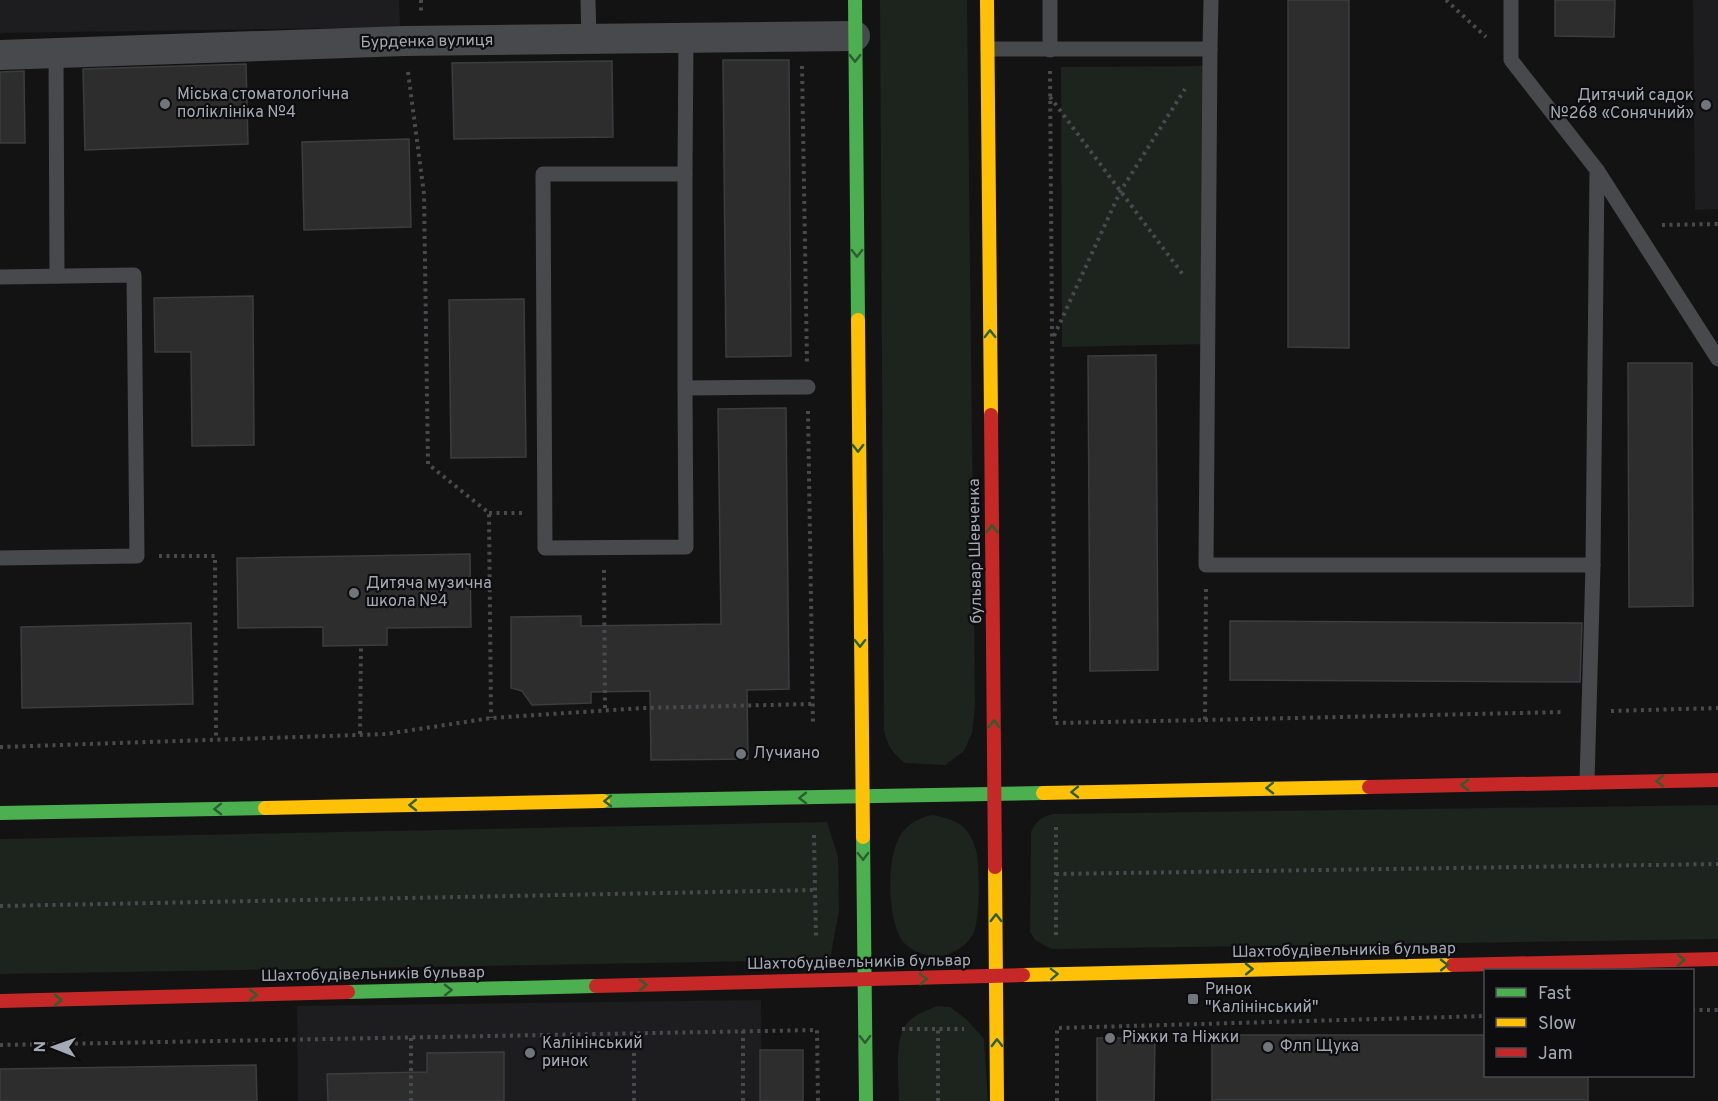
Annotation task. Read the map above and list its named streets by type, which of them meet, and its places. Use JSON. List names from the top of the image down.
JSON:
{
  "streets": {
    "main road": ["бульвар Шевченка", "Шахтобудівельників бульвар"],
    "street": ["Бурденка вулиця"]
  },
  "crossings": [
    ["бульвар Шевченка", "Шахтобудівельників бульвар"]
  ],
  "one_way": ["бульвар Шевченка", "Шахтобудівельників бульвар"],
  "places": {
    "other": [
      "Міська стоматологічна поліклініка №4",
      "Дитячий садок №268 «Сонячний»",
      "Дитяча музична школа №4",
      "Лучиано",
      "Ріжки та Ніжки",
      "Флп Щука",
      "Калінінський ринок"
    ],
    "transit": ["Ринок \"Калінінський\""]
  },
  "legend": ["Fast", "Slow", "Jam"],
  "north": "left"
}
